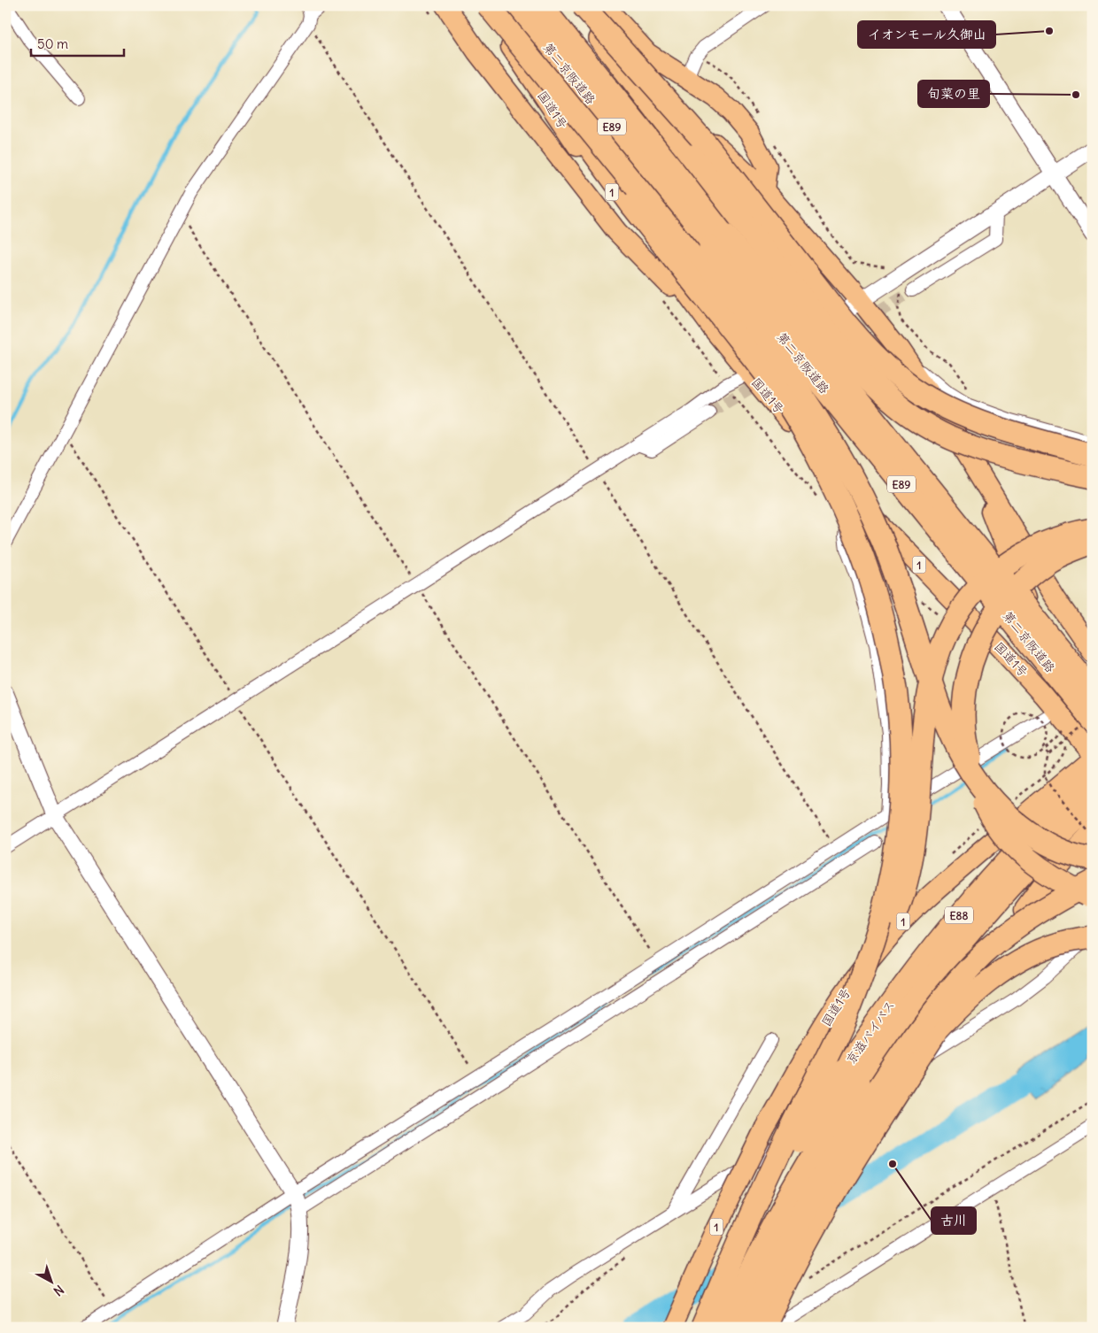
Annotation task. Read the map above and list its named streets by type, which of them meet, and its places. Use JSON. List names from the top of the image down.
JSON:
{
  "streets": {
    "highway": [
      "第二京阪道路",
      "国道1号",
      "E89",
      "1",
      "E88",
      "京滋バイパス"
    ]
  },
  "places": ["イオンモール久御山", "旬菜の里", "古川"],
  "scale_bar": "50 m",
  "north": "bottom right"
}
